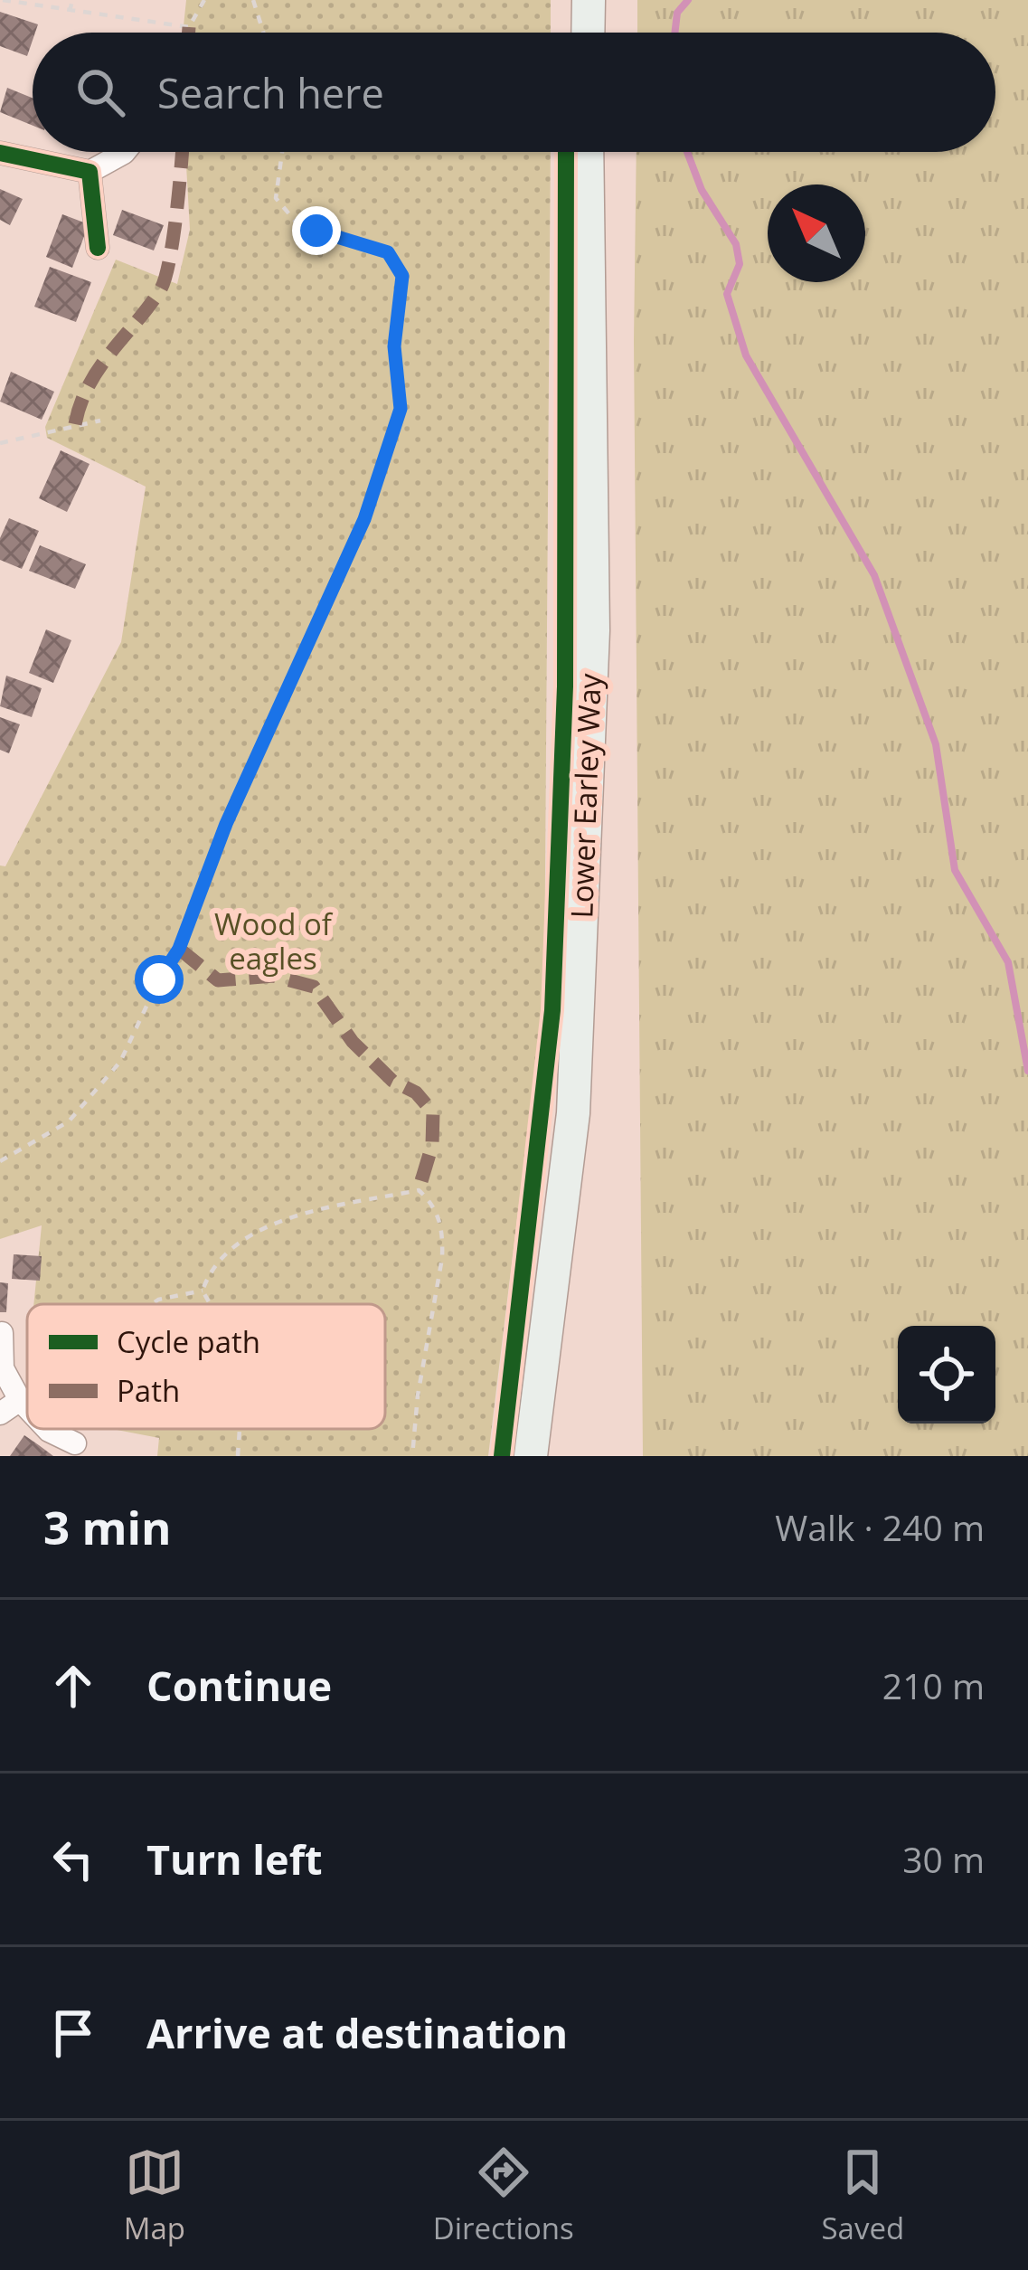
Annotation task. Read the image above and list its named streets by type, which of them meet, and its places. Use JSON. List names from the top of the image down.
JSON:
{
  "streets": {
    "main road": ["Lower Earley Way"]
  },
  "parks": ["Wood of eagles"],
  "legend": ["Cycle path", "Path"],
  "north": "top left",
  "page": {
    "search": "Search here",
    "heading": ["3 min", "Walk · 240 m"],
    "list": [
      ["Continue", "210 m"],
      ["Turn left", "30 m"],
      "Arrive at destination"
    ],
    "nav": ["Map", "Directions", "Saved"]
  }
}
